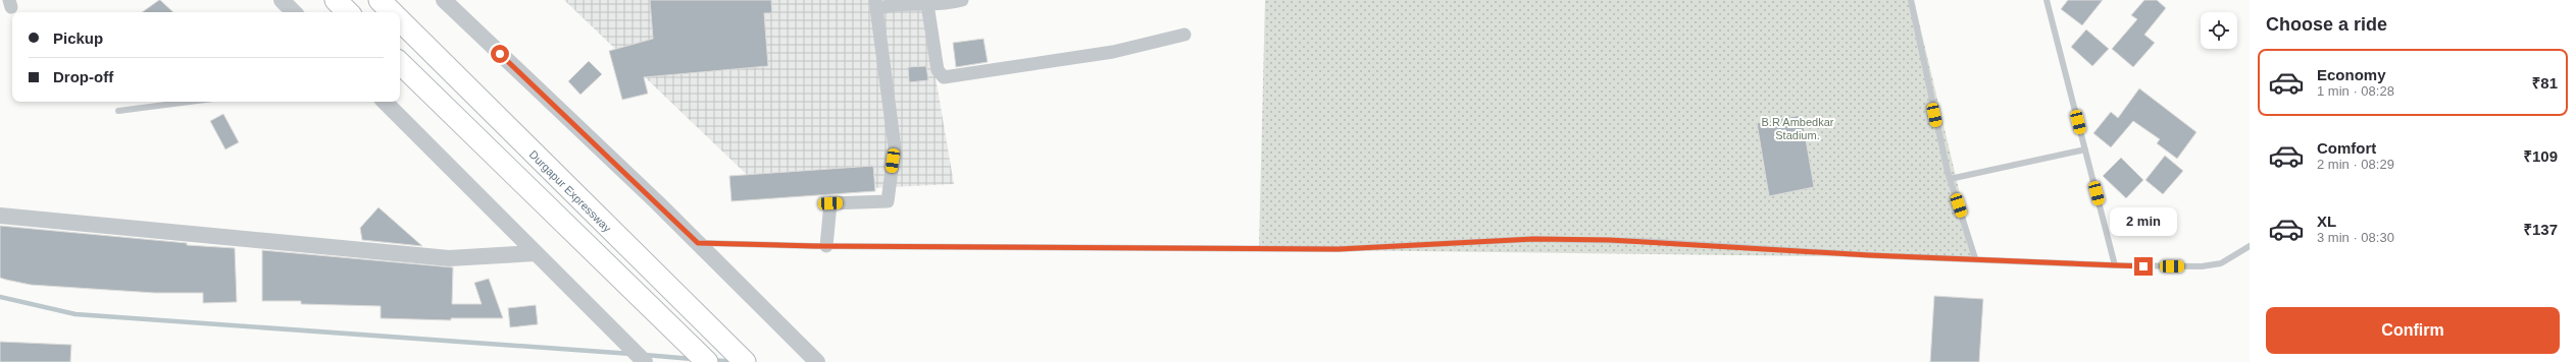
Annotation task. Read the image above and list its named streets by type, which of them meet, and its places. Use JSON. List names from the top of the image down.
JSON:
{
  "streets": {
    "highway": ["Durgapur Expressway"]
  },
  "parks": ["B.R Ambedkar Stadium."],
  "page": {
    "heading": "Choose a ride",
    "banner": ["Pickup", "Drop-off"],
    "list": [
      {
        "name": "Economy",
        "note": "1 min · 08:28",
        "value": "₹81"
      },
      {
        "name": "Comfort",
        "note": "2 min · 08:29",
        "value": "₹109"
      },
      {
        "name": "XL",
        "note": "3 min · 08:30",
        "value": "₹137"
      }
    ],
    "bubble": "2 min",
    "buttons": "Confirm"
  }
}
